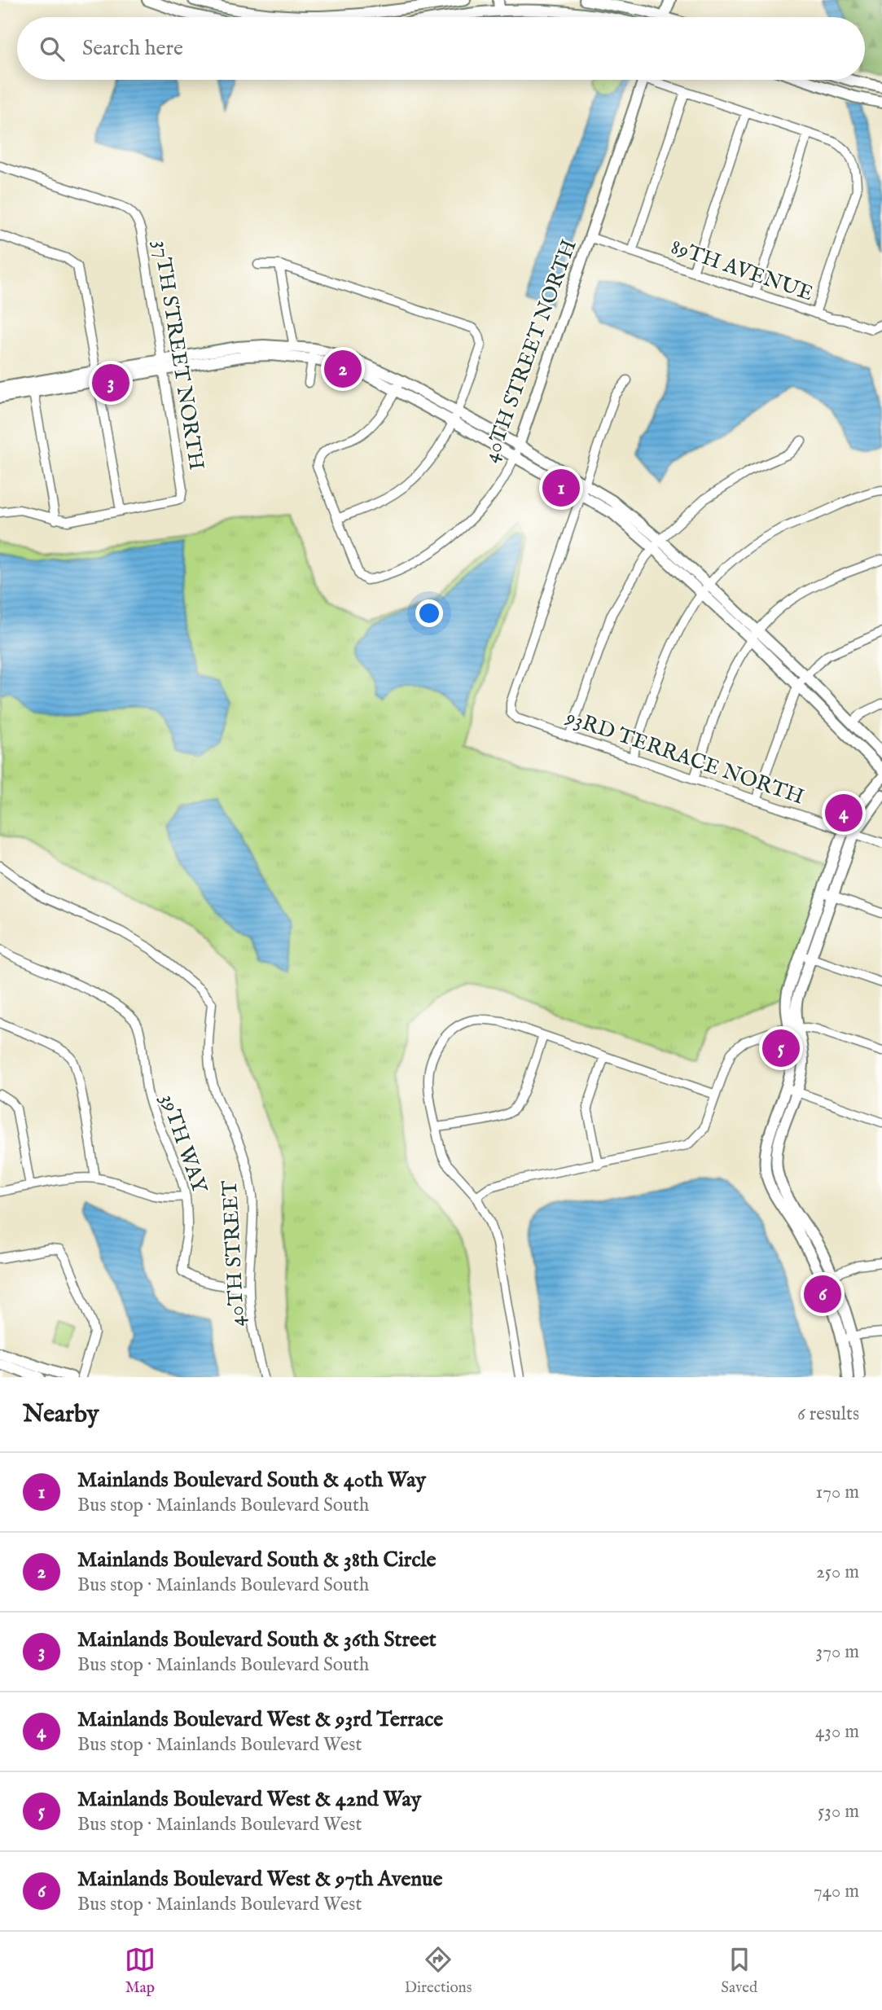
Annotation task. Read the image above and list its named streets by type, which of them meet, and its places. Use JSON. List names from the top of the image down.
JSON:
{
  "streets": {
    "street": [
      "89TH AVENUE",
      "40TH STREET NORTH",
      "37TH STREET NORTH",
      "93RD TERRACE NORTH",
      "39TH WAY",
      "40TH STREET"
    ]
  },
  "crossings": [
    ["89TH AVENUE", "40TH STREET NORTH"],
    ["39TH WAY", "40TH STREET"]
  ],
  "page": {
    "search": "Search here",
    "pins": [
      "2",
      "3",
      "1",
      "4",
      "5",
      "6"
    ],
    "heading": ["Nearby", "6 results"],
    "list": [
      {
        "mark": "1",
        "name": "Mainlands Boulevard South & 40th Way",
        "note": "Bus stop · Mainlands Boulevard South",
        "value": "170 m"
      },
      {
        "mark": "2",
        "name": "Mainlands Boulevard South & 38th Circle",
        "note": "Bus stop · Mainlands Boulevard South",
        "value": "250 m"
      },
      {
        "mark": "3",
        "name": "Mainlands Boulevard South & 36th Street",
        "note": "Bus stop · Mainlands Boulevard South",
        "value": "370 m"
      },
      {
        "mark": "4",
        "name": "Mainlands Boulevard West & 93rd Terrace",
        "note": "Bus stop · Mainlands Boulevard West",
        "value": "430 m"
      },
      {
        "mark": "5",
        "name": "Mainlands Boulevard West & 42nd Way",
        "note": "Bus stop · Mainlands Boulevard West",
        "value": "530 m"
      },
      {
        "mark": "6",
        "name": "Mainlands Boulevard West & 97th Avenue",
        "note": "Bus stop · Mainlands Boulevard West",
        "value": "740 m"
      }
    ],
    "nav": ["Map", "Directions", "Saved"]
  }
}
